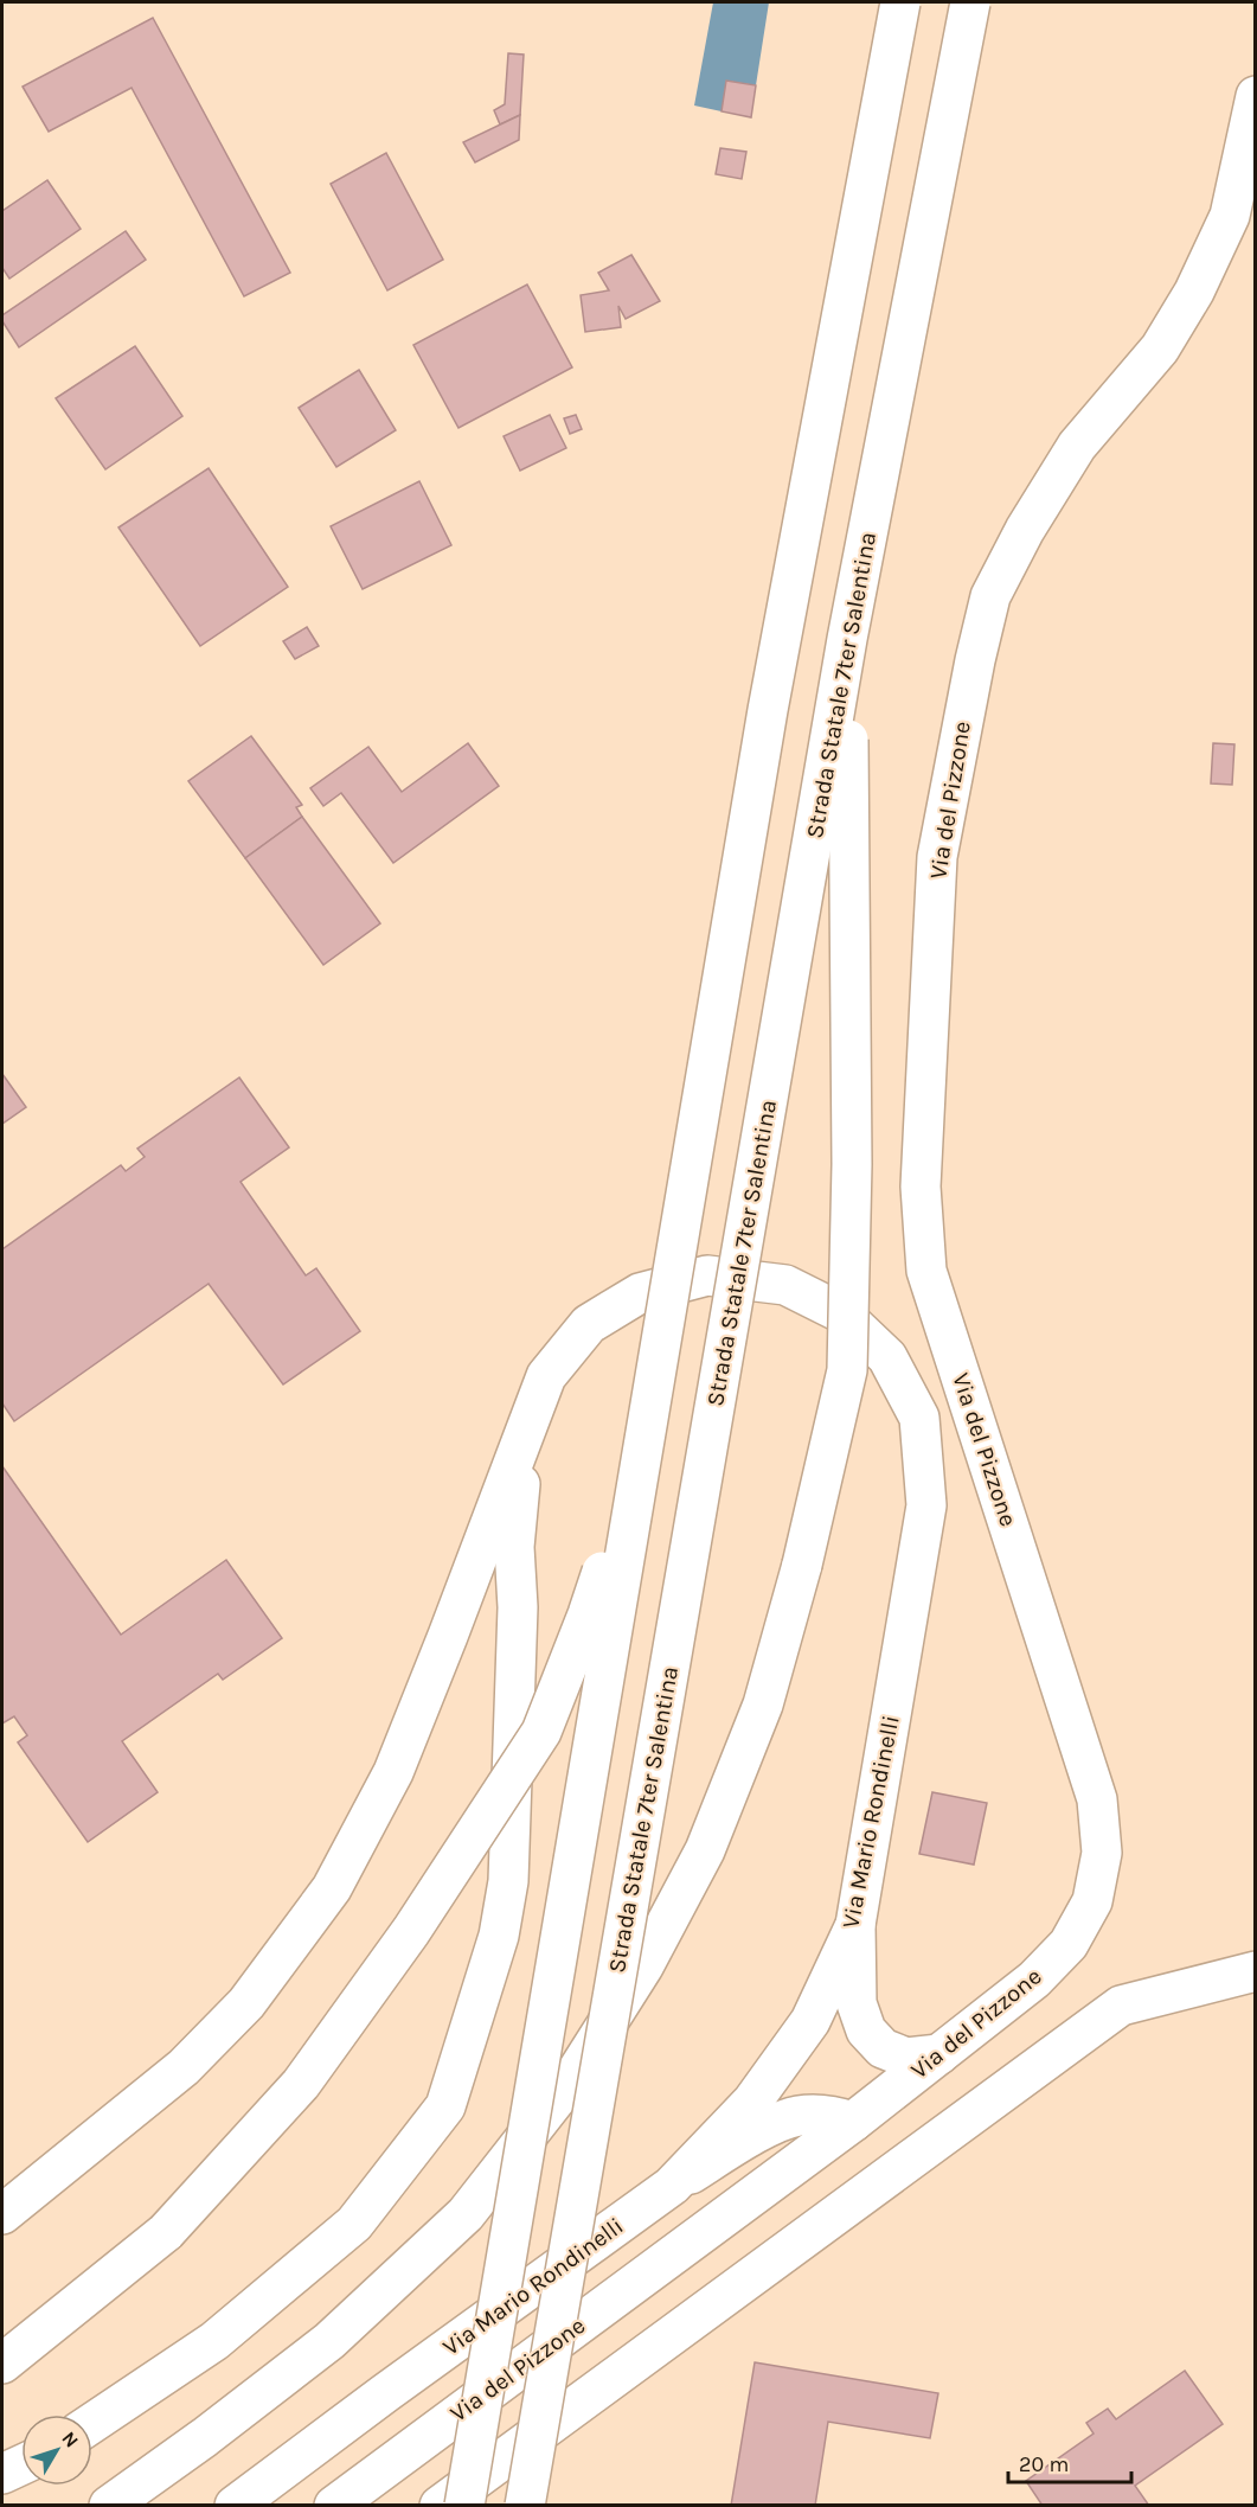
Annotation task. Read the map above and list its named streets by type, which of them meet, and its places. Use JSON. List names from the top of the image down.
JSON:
{
  "streets": {
    "main road": ["Strada Statale 7ter Salentina", "Via del Pizzone", "Via Mario Rondinelli"]
  },
  "scale_bar": "20 m",
  "north": "top right"
}
